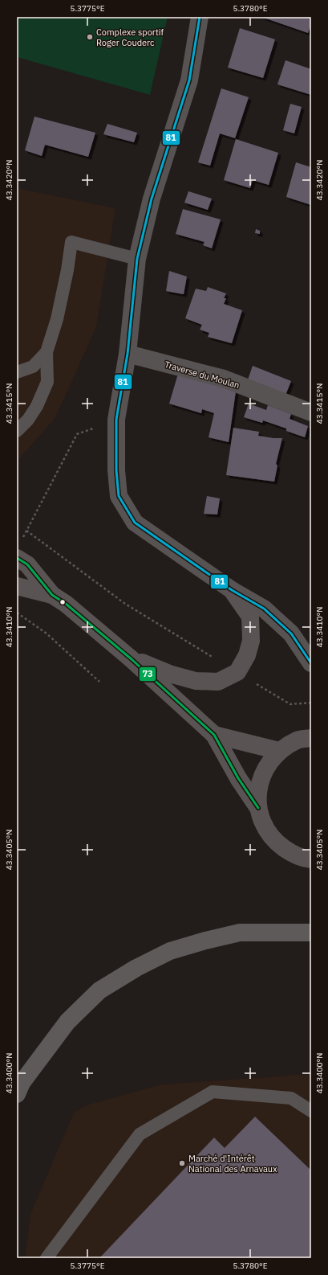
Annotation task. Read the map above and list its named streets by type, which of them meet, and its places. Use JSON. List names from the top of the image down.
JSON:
{
  "streets": {
    "street": ["Traverse du Moulan"]
  },
  "places": ["Complexe sportif Roger Couderc", "Marché d'Intérêt National des Arnavaux"],
  "lines": ["transit line 81", "transit line 73"],
  "coordinates": [
    "5.3775°E",
    "5.3780°E",
    "43.3420°N",
    "43.3415°N",
    "43.3410°N",
    "43.3405°N",
    "43.3400°N"
  ]
}
